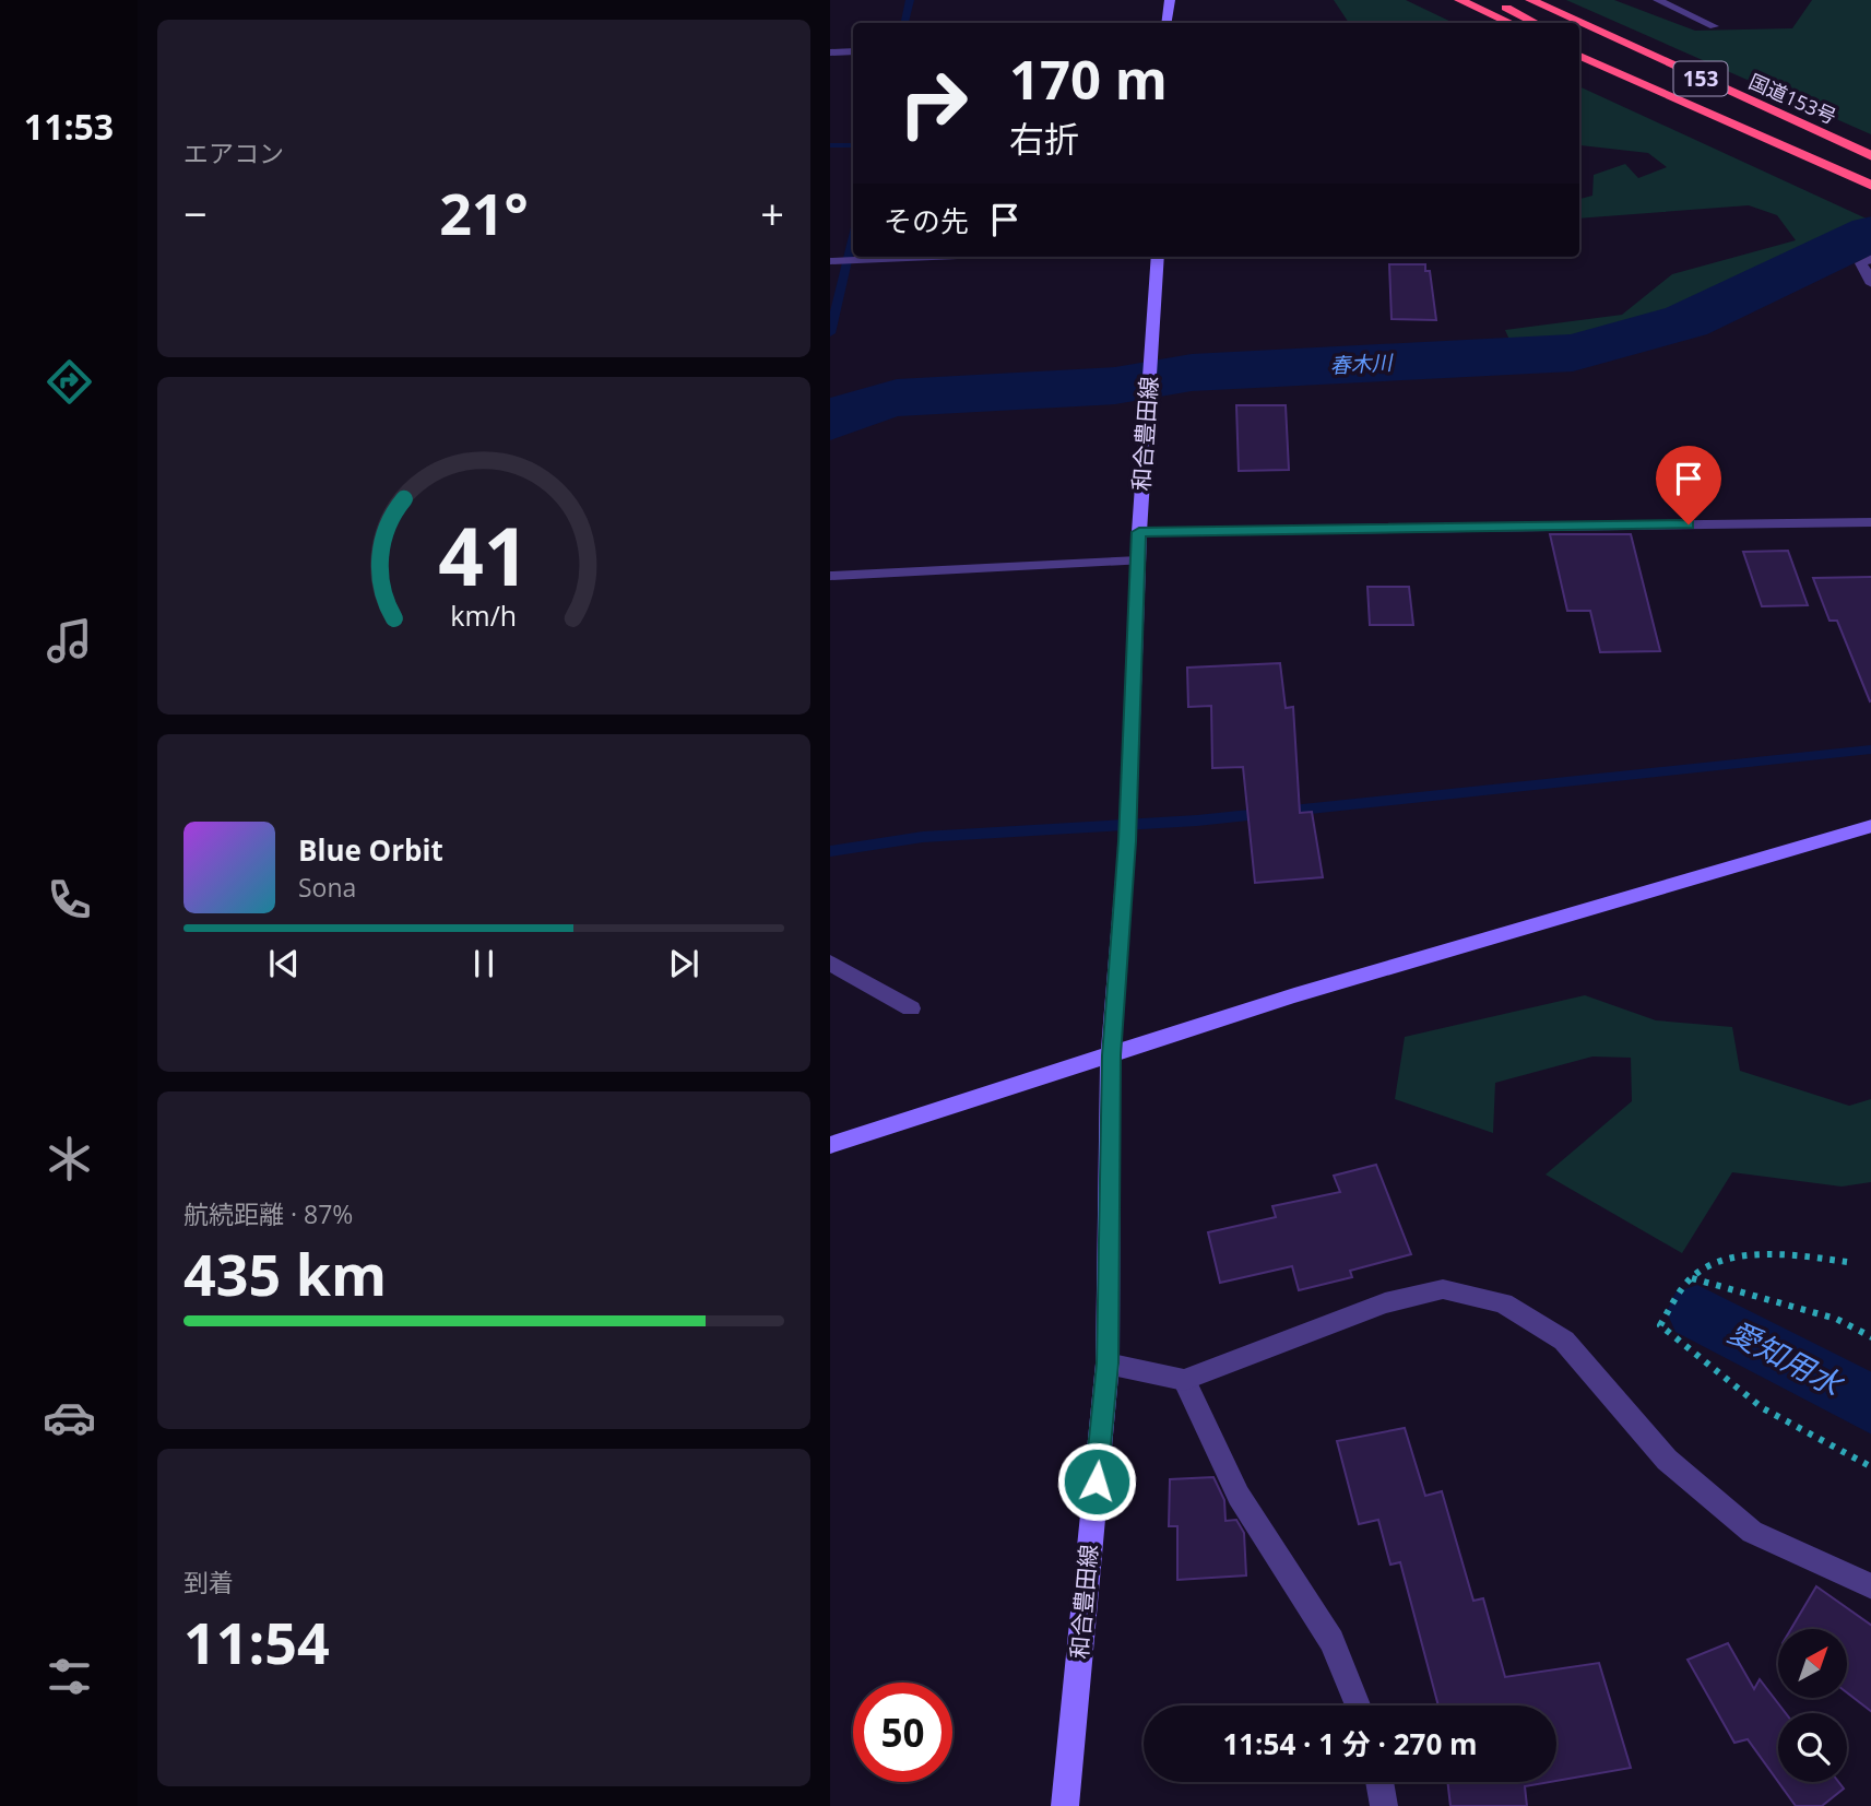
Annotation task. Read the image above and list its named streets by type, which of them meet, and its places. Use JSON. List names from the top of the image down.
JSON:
{
  "streets": {
    "highway": ["153", "国道153号"],
    "main road": ["和合豊田線"]
  },
  "water": ["春木川", "愛知用水"],
  "north": "top right",
  "page": {
    "tabs": "11:53",
    "tile": [
      "エアコン",
      ["航続距離 · 87%", "435 km"],
      ["到着", "11:54"]
    ],
    "turn": ["170 m", "右折"],
    "heat": ["−", "21°", "+"],
    "then": "その先",
    "song": ["Blue Orbit", "Sona"],
    "limit": "50",
    "trip": "11:54 · 1 分 · 270 m",
    "gauge": ["41", "km/h"]
  }
}
